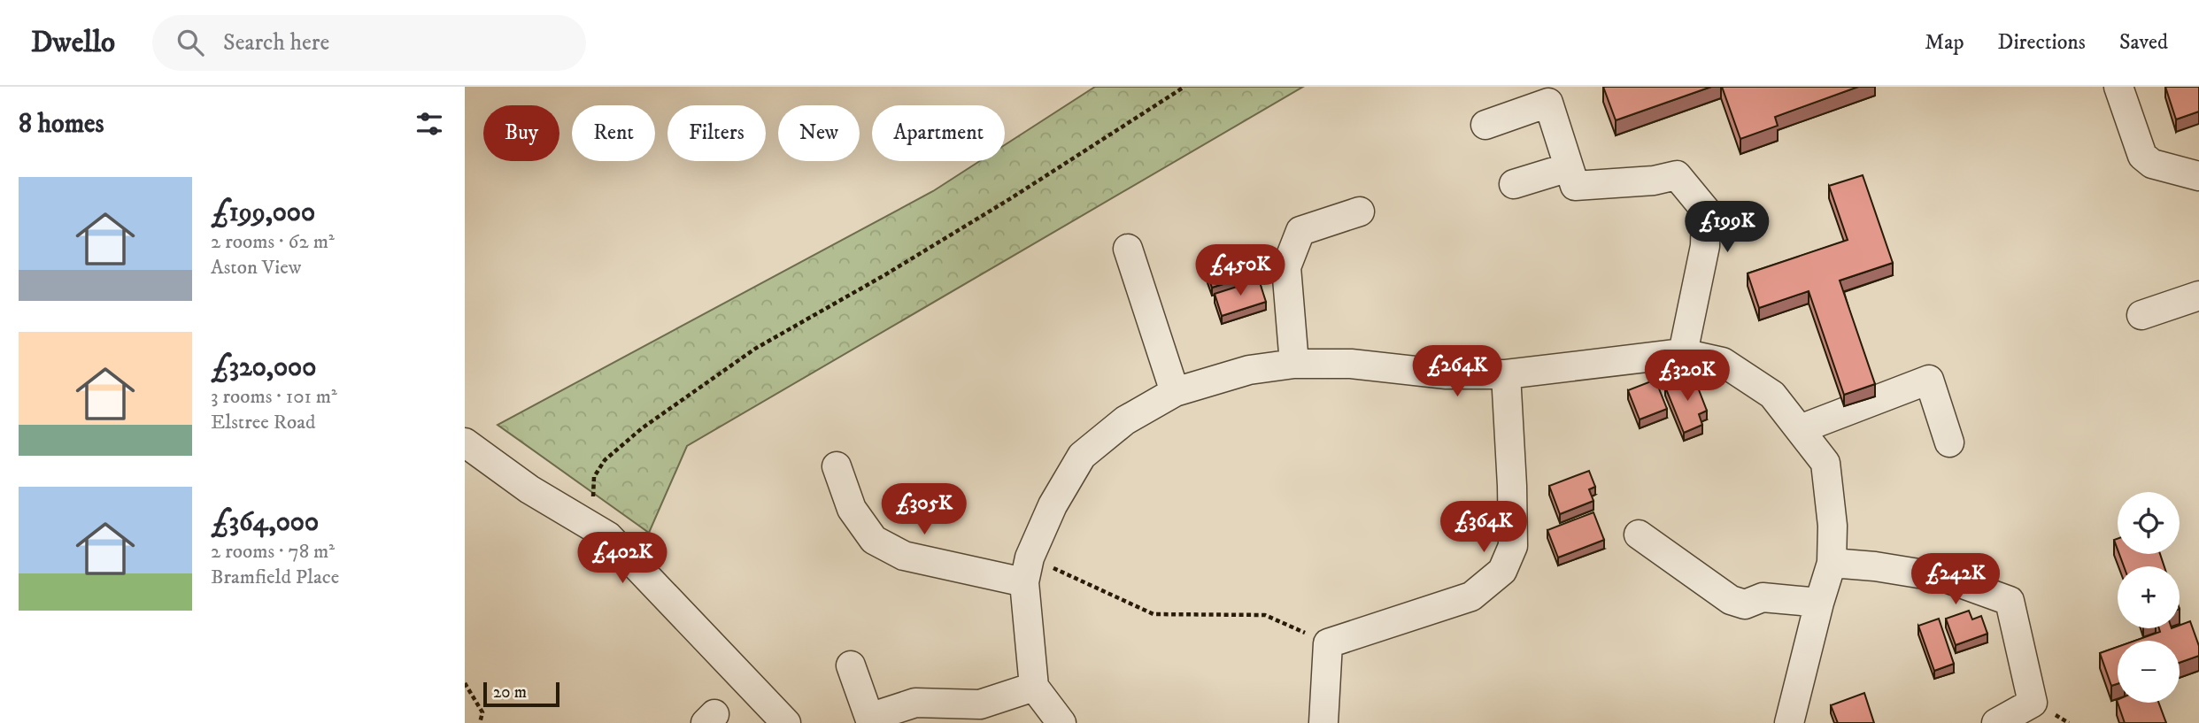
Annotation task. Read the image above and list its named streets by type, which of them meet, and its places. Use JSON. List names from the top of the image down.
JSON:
{
  "scale_bar": "20 m",
  "page": {
    "header": "Dwello",
    "search": "Search here",
    "nav": ["Map", "Directions", "Saved"],
    "heading": "8 homes",
    "chip": [
      "Buy",
      "Rent",
      "Filters",
      "New",
      "Apartment"
    ],
    "list": [
      {
        "name": "£199,000",
        "note": "2 rooms · 62 m² · Aston View"
      },
      {
        "name": "£320,000",
        "note": "3 rooms · 101 m² · Elstree Road"
      },
      {
        "name": "£364,000",
        "note": "2 rooms · 78 m² · Bramfield Place"
      }
    ],
    "price": [
      "£199K",
      "£450K",
      "£264K",
      "£320K",
      "£305K",
      "£364K",
      "£402K",
      "£242K"
    ],
    "map_buttons": ["+", "−"],
    "scale": "20 m"
  }
}
